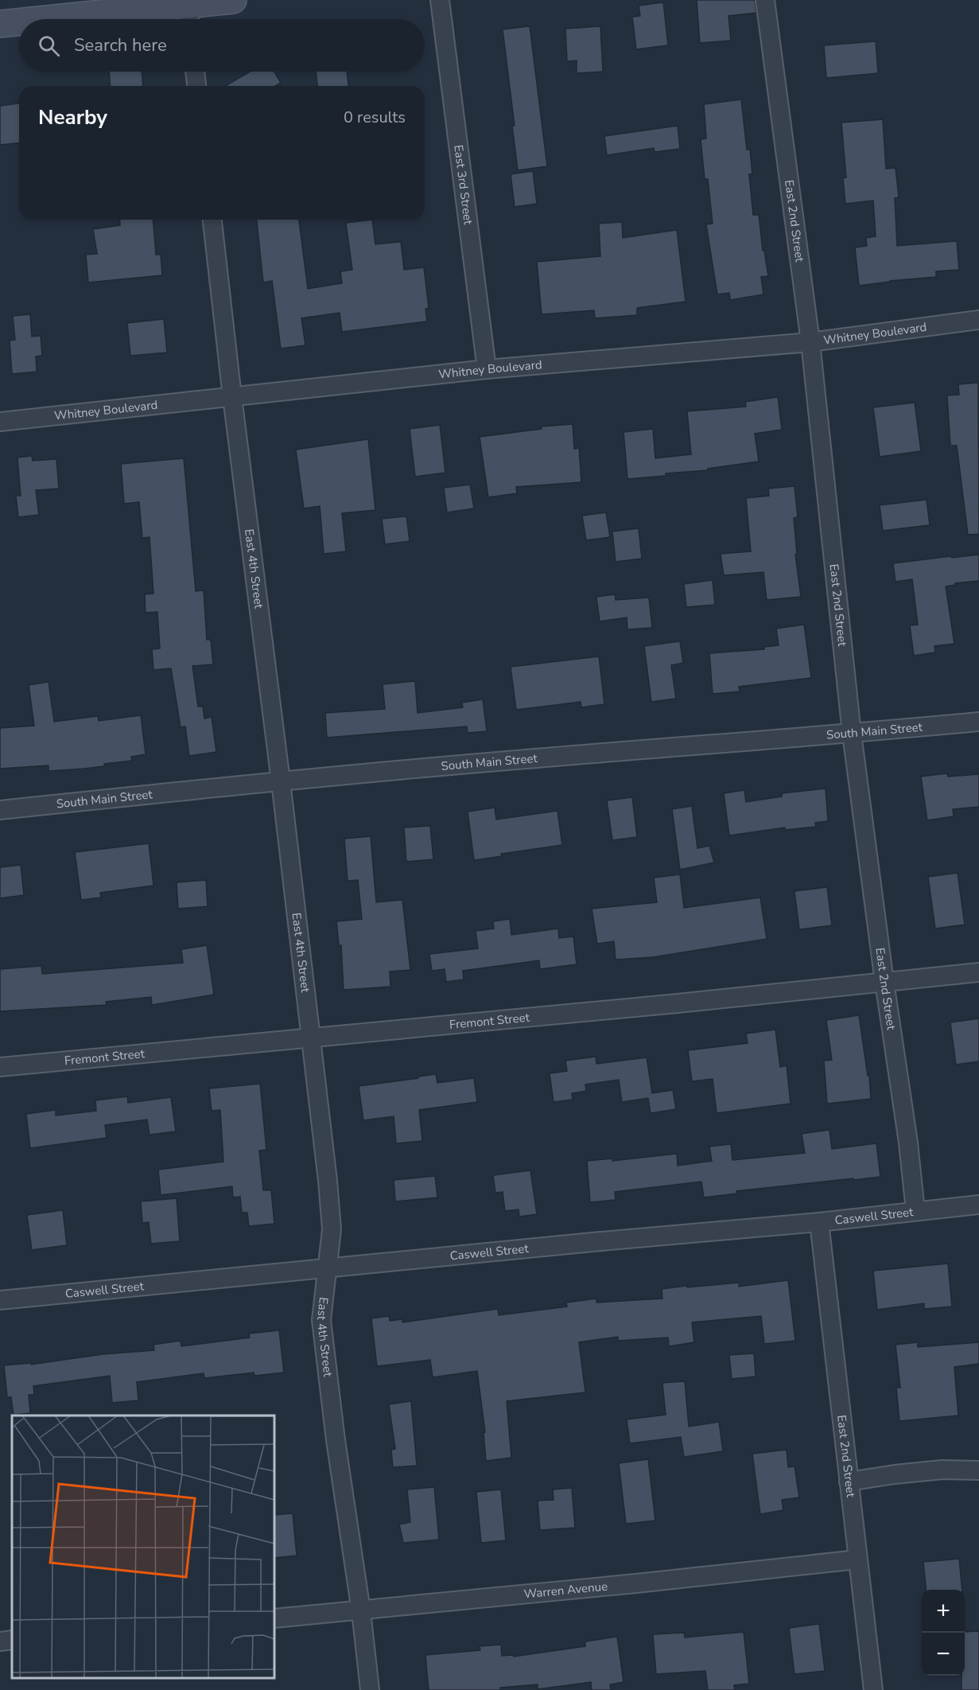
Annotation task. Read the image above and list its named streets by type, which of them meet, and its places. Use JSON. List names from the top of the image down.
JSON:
{
  "streets": {
    "street": [
      "East 3rd Street",
      "East 2nd Street",
      "Whitney Boulevard",
      "East 4th Street",
      "South Main Street",
      "Fremont Street",
      "Caswell Street",
      "Warren Avenue"
    ]
  },
  "crossings": [
    ["East 3rd Street", "Whitney Boulevard"],
    ["East 2nd Street", "Whitney Boulevard"],
    ["East 2nd Street", "South Main Street"],
    ["East 2nd Street", "Fremont Street"],
    ["East 2nd Street", "Caswell Street"],
    ["East 2nd Street", "Warren Avenue"],
    ["Whitney Boulevard", "East 4th Street"],
    ["East 4th Street", "South Main Street"],
    ["East 4th Street", "Fremont Street"],
    ["East 4th Street", "Caswell Street"],
    ["East 4th Street", "Warren Avenue"]
  ],
  "page": {
    "search": "Search here",
    "heading": ["Nearby", "0 results"],
    "map_buttons": ["+", "−"]
  }
}
